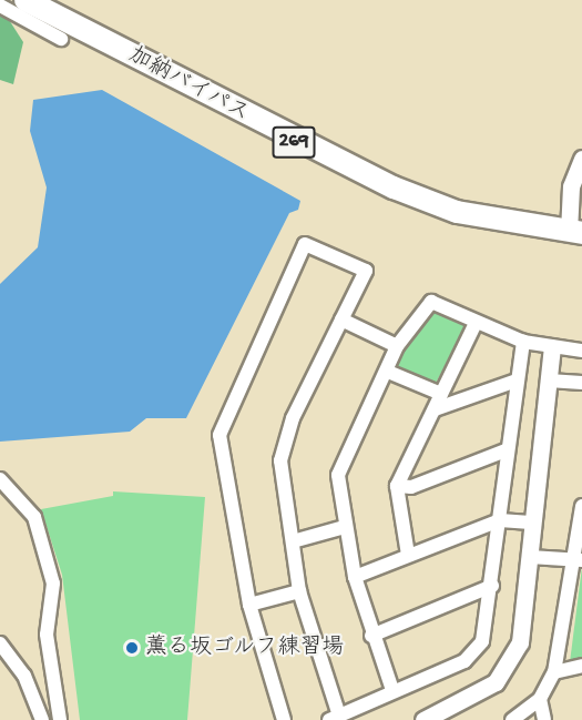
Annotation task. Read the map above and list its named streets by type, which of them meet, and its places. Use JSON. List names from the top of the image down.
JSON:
{
  "streets": {
    "highway": ["加納バイパス", "269"]
  },
  "places": ["薫る坂ゴルフ練習場"]
}
